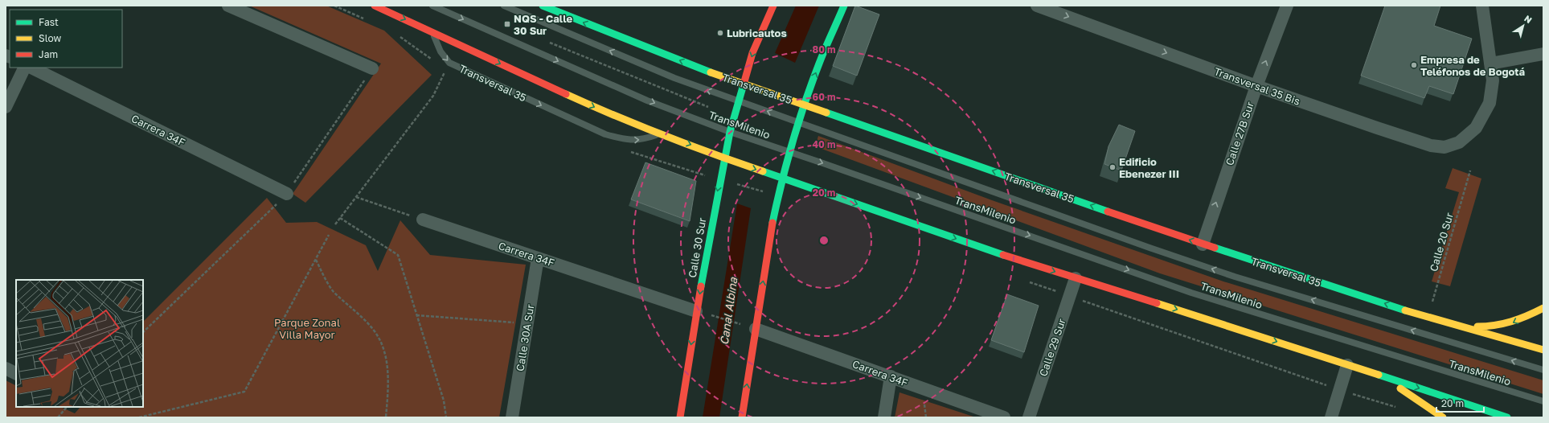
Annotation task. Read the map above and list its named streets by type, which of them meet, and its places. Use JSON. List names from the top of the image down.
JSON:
{
  "streets": {
    "main road": ["Transversal 35", "Calle 30 Sur"],
    "street": [
      "Transversal 35 Bis",
      "Carrera 34F",
      "Calle 27B Sur",
      "Calle 30A Sur",
      "Calle 29 Sur"
    ],
    "lane": ["TransMilenio"],
    "path": ["Calle 20 Sur"]
  },
  "crossings": [
    ["Transversal 35", "Calle 27B Sur"],
    ["Transversal 35", "Calle 20 Sur"],
    ["Transversal 35", "Calle 30 Sur"],
    ["Transversal 35", "Calle 29 Sur"],
    ["Transversal 35 Bis", "Calle 27B Sur"],
    ["TransMilenio", "Calle 30 Sur"],
    ["Carrera 34F", "Calle 30 Sur"],
    ["Carrera 34F", "Calle 30A Sur"]
  ],
  "one_way": ["Transversal 35 Bis", "Calle 27B Sur"],
  "water": ["Canal Albina"],
  "parks": ["Parque Zonal Villa Mayor"],
  "places": {
    "transit": ["NQS - Calle 30 Sur"],
    "other": ["Lubricautos", "Empresa de Teléfonos de Bogotá", "Edificio Ebenezer III"]
  },
  "legend": ["Fast", "Slow", "Jam"],
  "scale_bar": "20 m",
  "north": "top right",
  "rings": [
    "80 m",
    "60 m",
    "40 m",
    "20 m"
  ]
}
